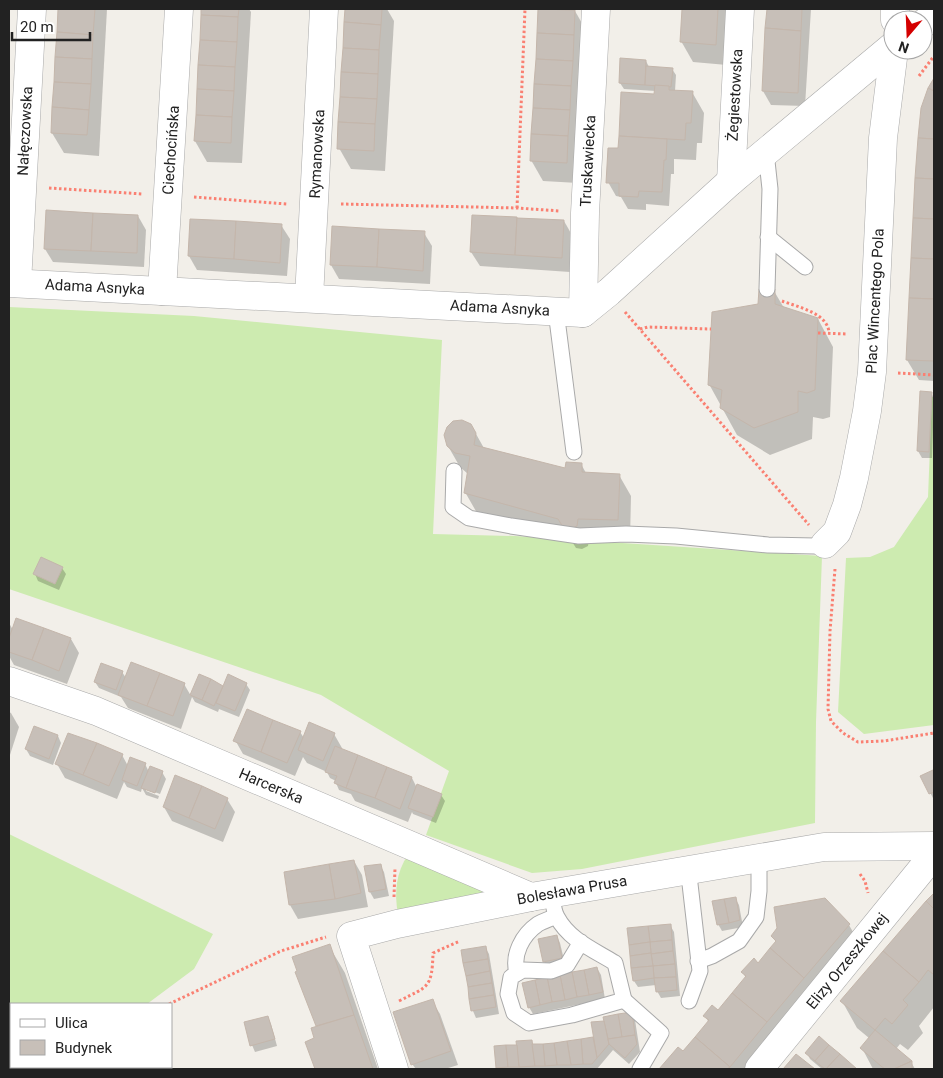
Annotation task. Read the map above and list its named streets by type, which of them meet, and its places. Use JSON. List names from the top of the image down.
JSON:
{
  "streets": {
    "street": [
      "Żegiestowska",
      "Nałęczowska",
      "Ciechocińska",
      "Rymanowska",
      "Truskawiecka",
      "Adama Asnyka",
      "Plac Wincentego Pola",
      "Harcerska",
      "Bolesława Prusa",
      "Elizy Orzeszkowej"
    ]
  },
  "crossings": [
    ["Nałęczowska", "Adama Asnyka"],
    ["Ciechocińska", "Adama Asnyka"],
    ["Rymanowska", "Adama Asnyka"],
    ["Truskawiecka", "Adama Asnyka"],
    ["Harcerska", "Bolesława Prusa"],
    ["Bolesława Prusa", "Elizy Orzeszkowej"]
  ],
  "legend": ["Ulica", "Budynek"],
  "scale_bar": "20 m",
  "north": "bottom"
}
